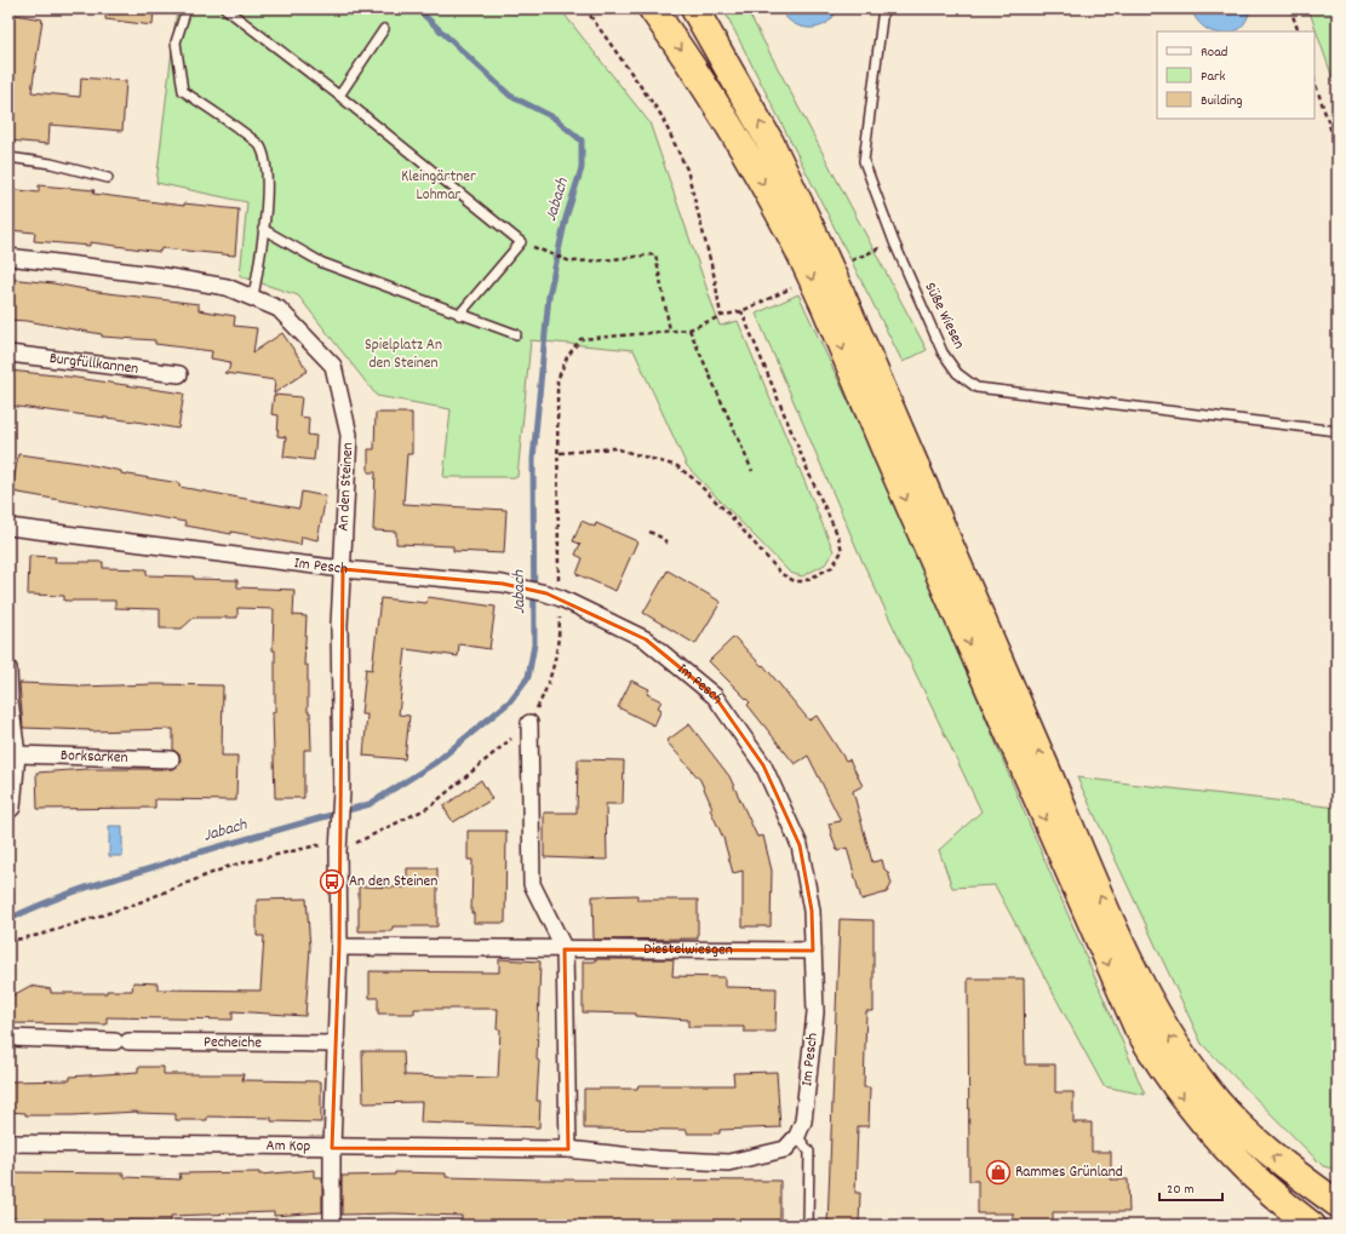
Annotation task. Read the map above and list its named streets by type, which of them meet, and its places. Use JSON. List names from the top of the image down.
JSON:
{
  "streets": {
    "street": [
      "Burgfüllkannen",
      "An den Steinen",
      "Im Pesch",
      "Borksarken",
      "Diestelwiesgen",
      "Pecheiche",
      "Am Kop"
    ],
    "lane": ["Süße Wiesen"]
  },
  "crossings": [
    ["An den Steinen", "Im Pesch"],
    ["An den Steinen", "Diestelwiesgen"],
    ["An den Steinen", "Pecheiche"],
    ["An den Steinen", "Am Kop"],
    ["Im Pesch", "Diestelwiesgen"]
  ],
  "water": ["Jabach"],
  "parks": ["Kleingärtner Lohmar", "Spielplatz An den Steinen"],
  "places": {
    "bus stop": ["An den Steinen"],
    "shop": ["Rammes Grünland"]
  },
  "legend": ["Road", "Park", "Building"],
  "scale_bar": "20 m"
}
